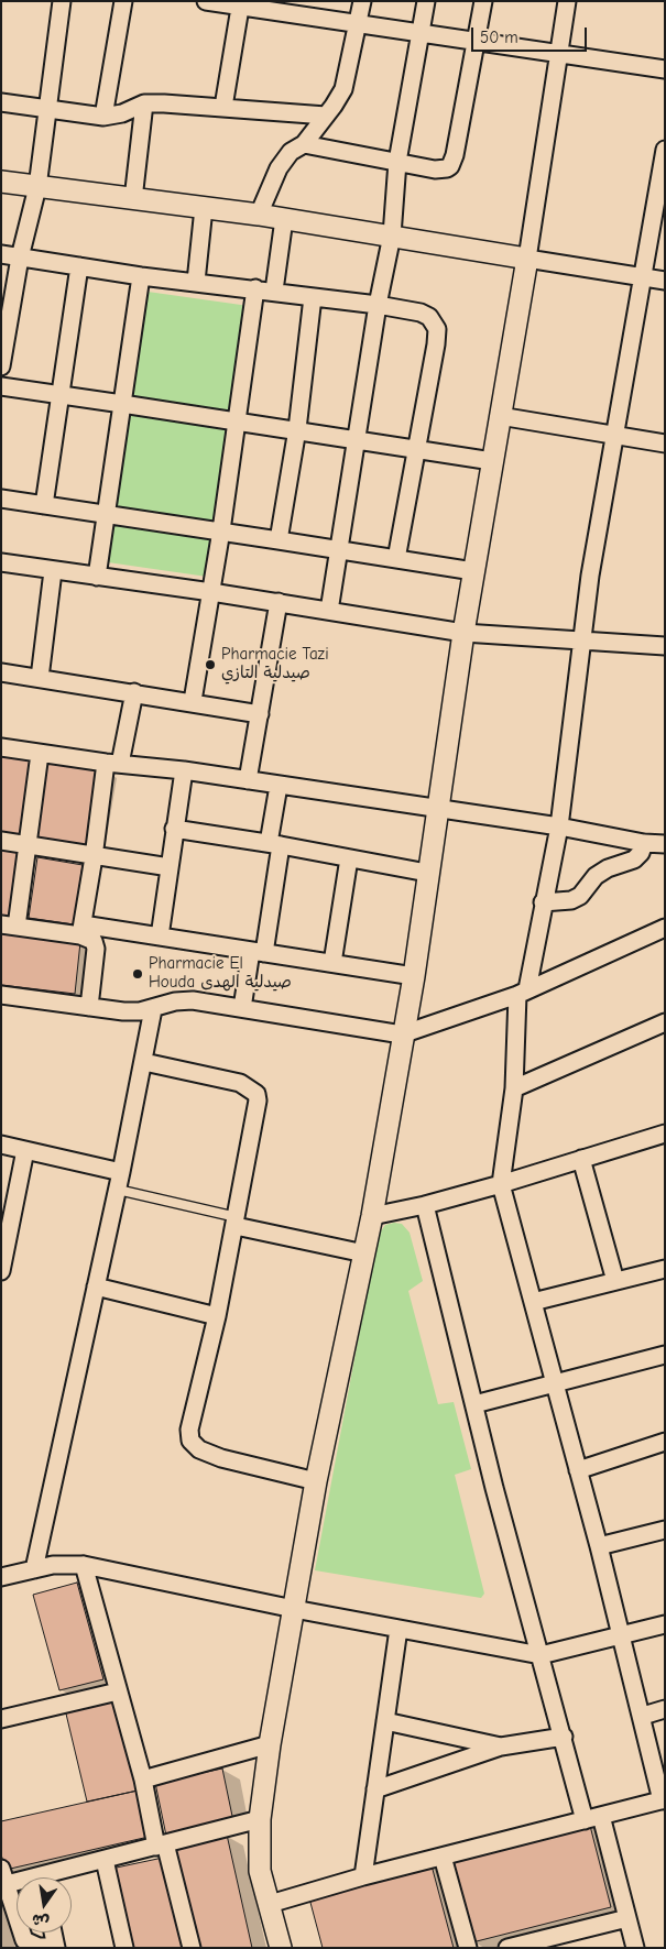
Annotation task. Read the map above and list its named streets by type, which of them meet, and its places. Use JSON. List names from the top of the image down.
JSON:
{
  "places": ["Pharmacie Tazi صيدلية التازي", "Pharmacie El Houda صيدلية الهدى"],
  "scale_bar": "50 m",
  "north": "bottom"
}
